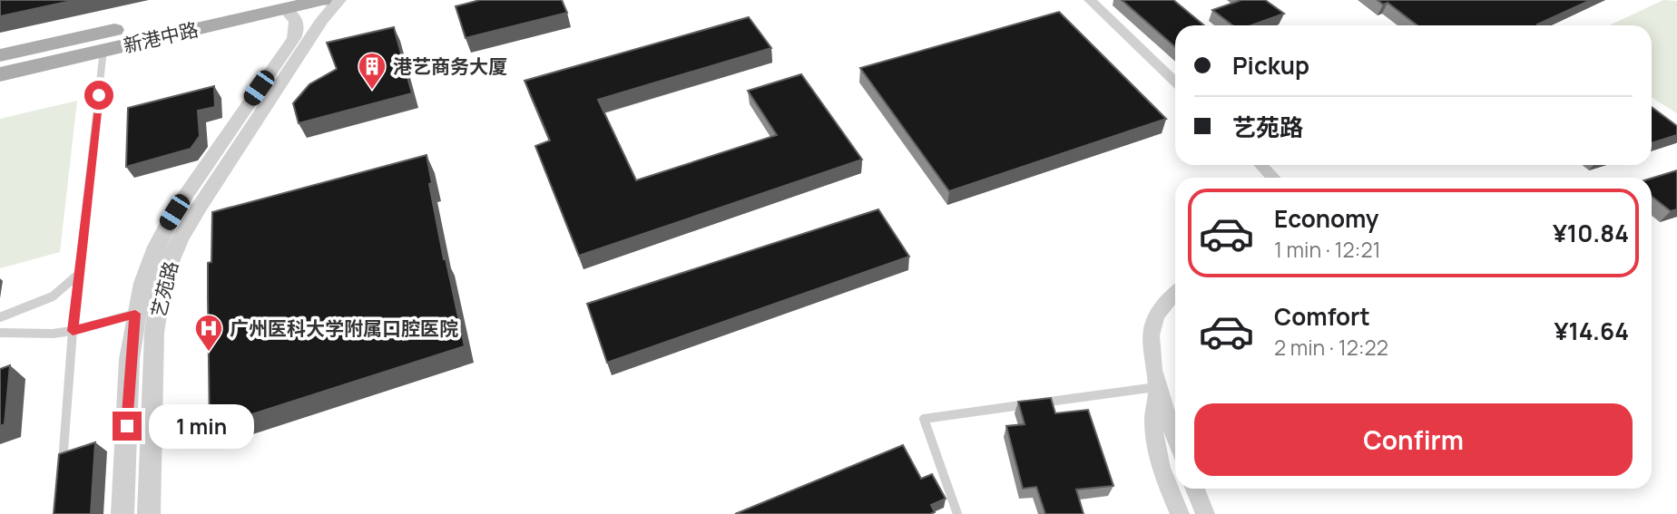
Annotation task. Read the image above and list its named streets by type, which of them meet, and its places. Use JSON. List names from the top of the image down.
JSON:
{
  "streets": {
    "main road": ["新港中路"],
    "street": ["艺苑路"]
  },
  "crossings": [
    ["新港中路", "艺苑路"]
  ],
  "places": {
    "building": ["港艺商务大厦"],
    "hospital": ["广州医科大学附属口腔医院"]
  },
  "page": {
    "banner": ["Pickup", "艺苑路"],
    "list": [
      {
        "name": "Economy",
        "note": "1 min · 12:21",
        "value": "¥10.84"
      },
      {
        "name": "Comfort",
        "note": "2 min · 12:22",
        "value": "¥14.64"
      }
    ],
    "buttons": "Confirm",
    "bubble": "1 min"
  }
}
